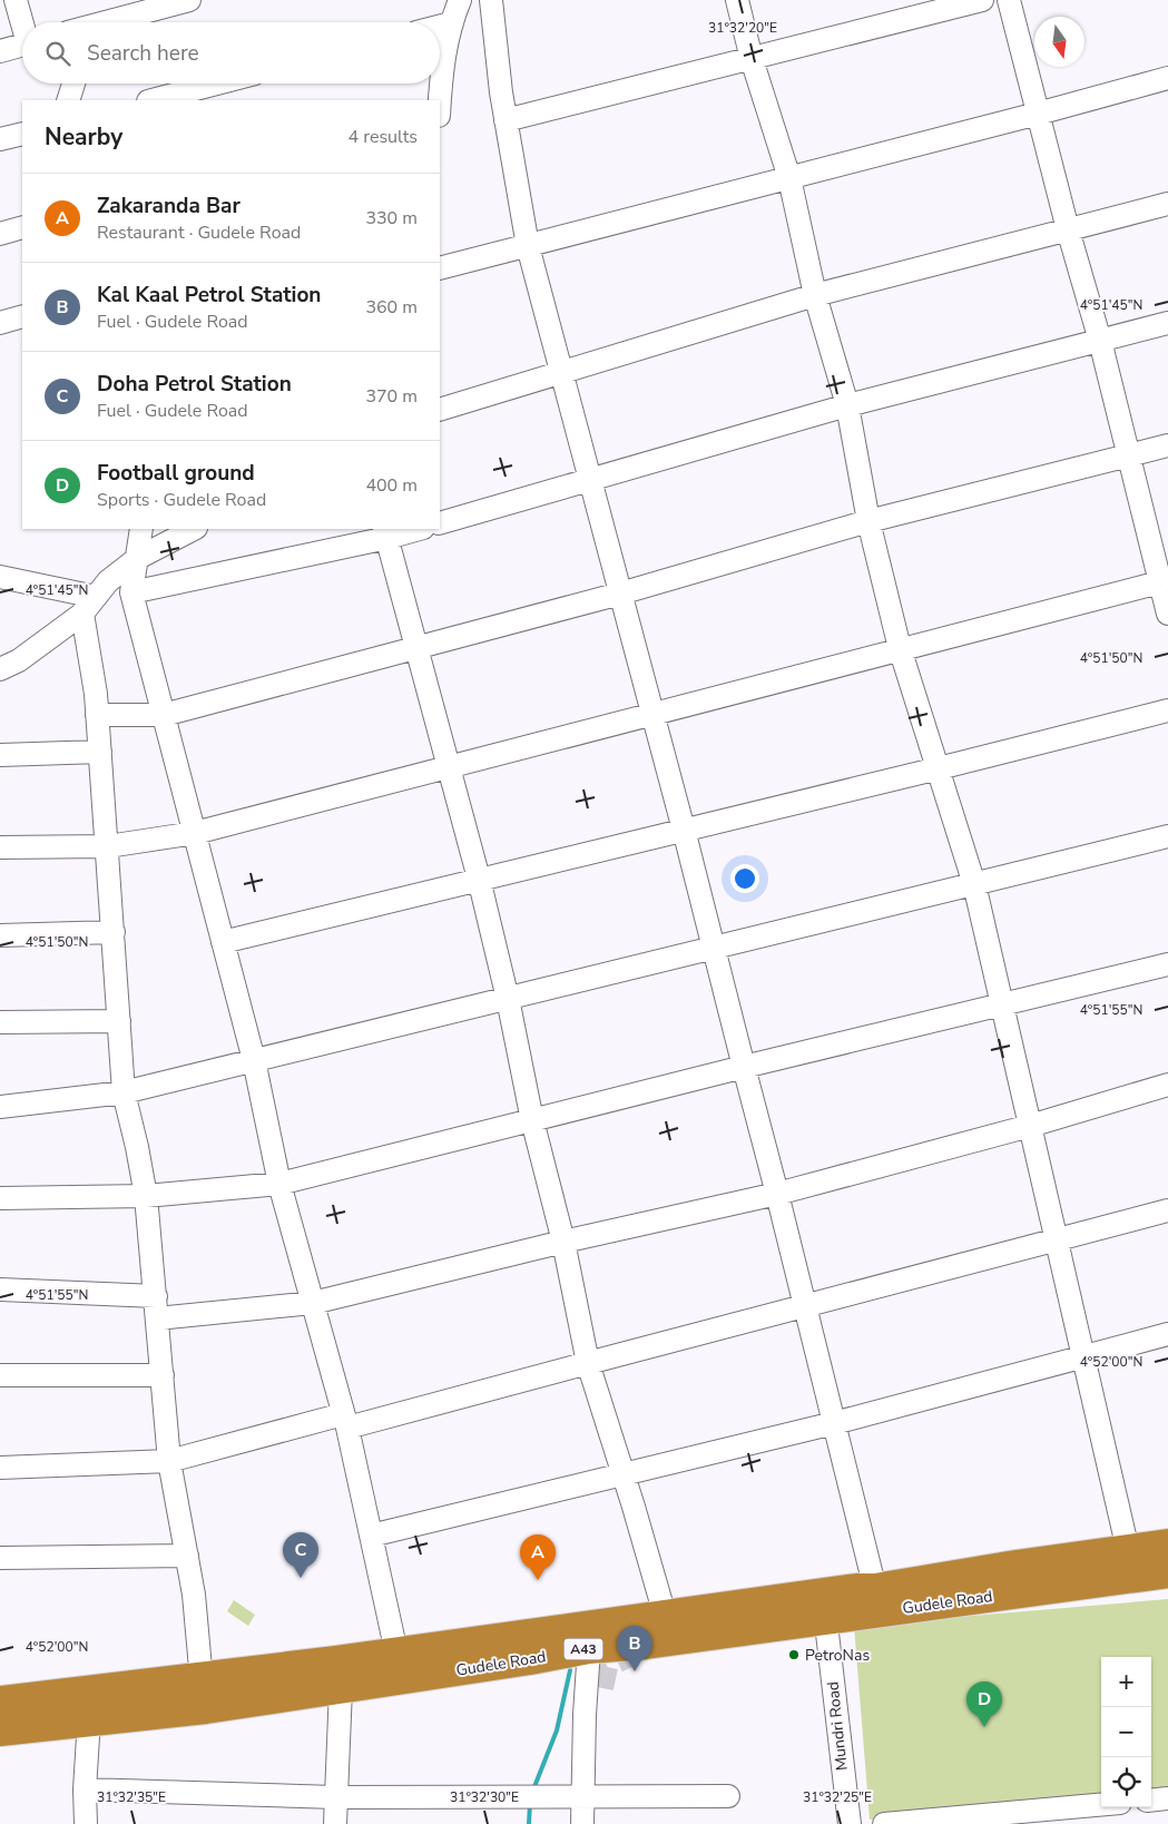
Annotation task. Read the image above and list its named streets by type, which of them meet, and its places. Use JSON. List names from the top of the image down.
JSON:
{
  "streets": {
    "highway": ["Gudele Road", "A43"],
    "street": ["Mundri Road"]
  },
  "crossings": [
    ["Gudele Road", "Mundri Road"]
  ],
  "places": ["PetroNas"],
  "north": "bottom",
  "page": {
    "search": "Search here",
    "heading": ["Nearby", "4 results"],
    "list": [
      {
        "mark": "A",
        "name": "Zakaranda Bar",
        "note": "Restaurant · Gudele Road",
        "value": "330 m"
      },
      {
        "mark": "B",
        "name": "Kal Kaal Petrol Station",
        "note": "Fuel · Gudele Road",
        "value": "360 m"
      },
      {
        "mark": "C",
        "name": "Doha Petrol Station",
        "note": "Fuel · Gudele Road",
        "value": "370 m"
      },
      {
        "mark": "D",
        "name": "Football ground",
        "note": "Sports · Gudele Road",
        "value": "400 m"
      }
    ],
    "pins": [
      "C",
      "A",
      "B",
      "D"
    ],
    "map_buttons": ["+", "−"]
  },
  "coordinates": [
    "31°32'20\"E",
    "4°51'45\"N",
    "4°51'50\"N",
    "4°51'55\"N",
    "4°52'00\"N",
    "31°32'35\"E",
    "31°32'30\"E",
    "31°32'25\"E"
  ]
}
